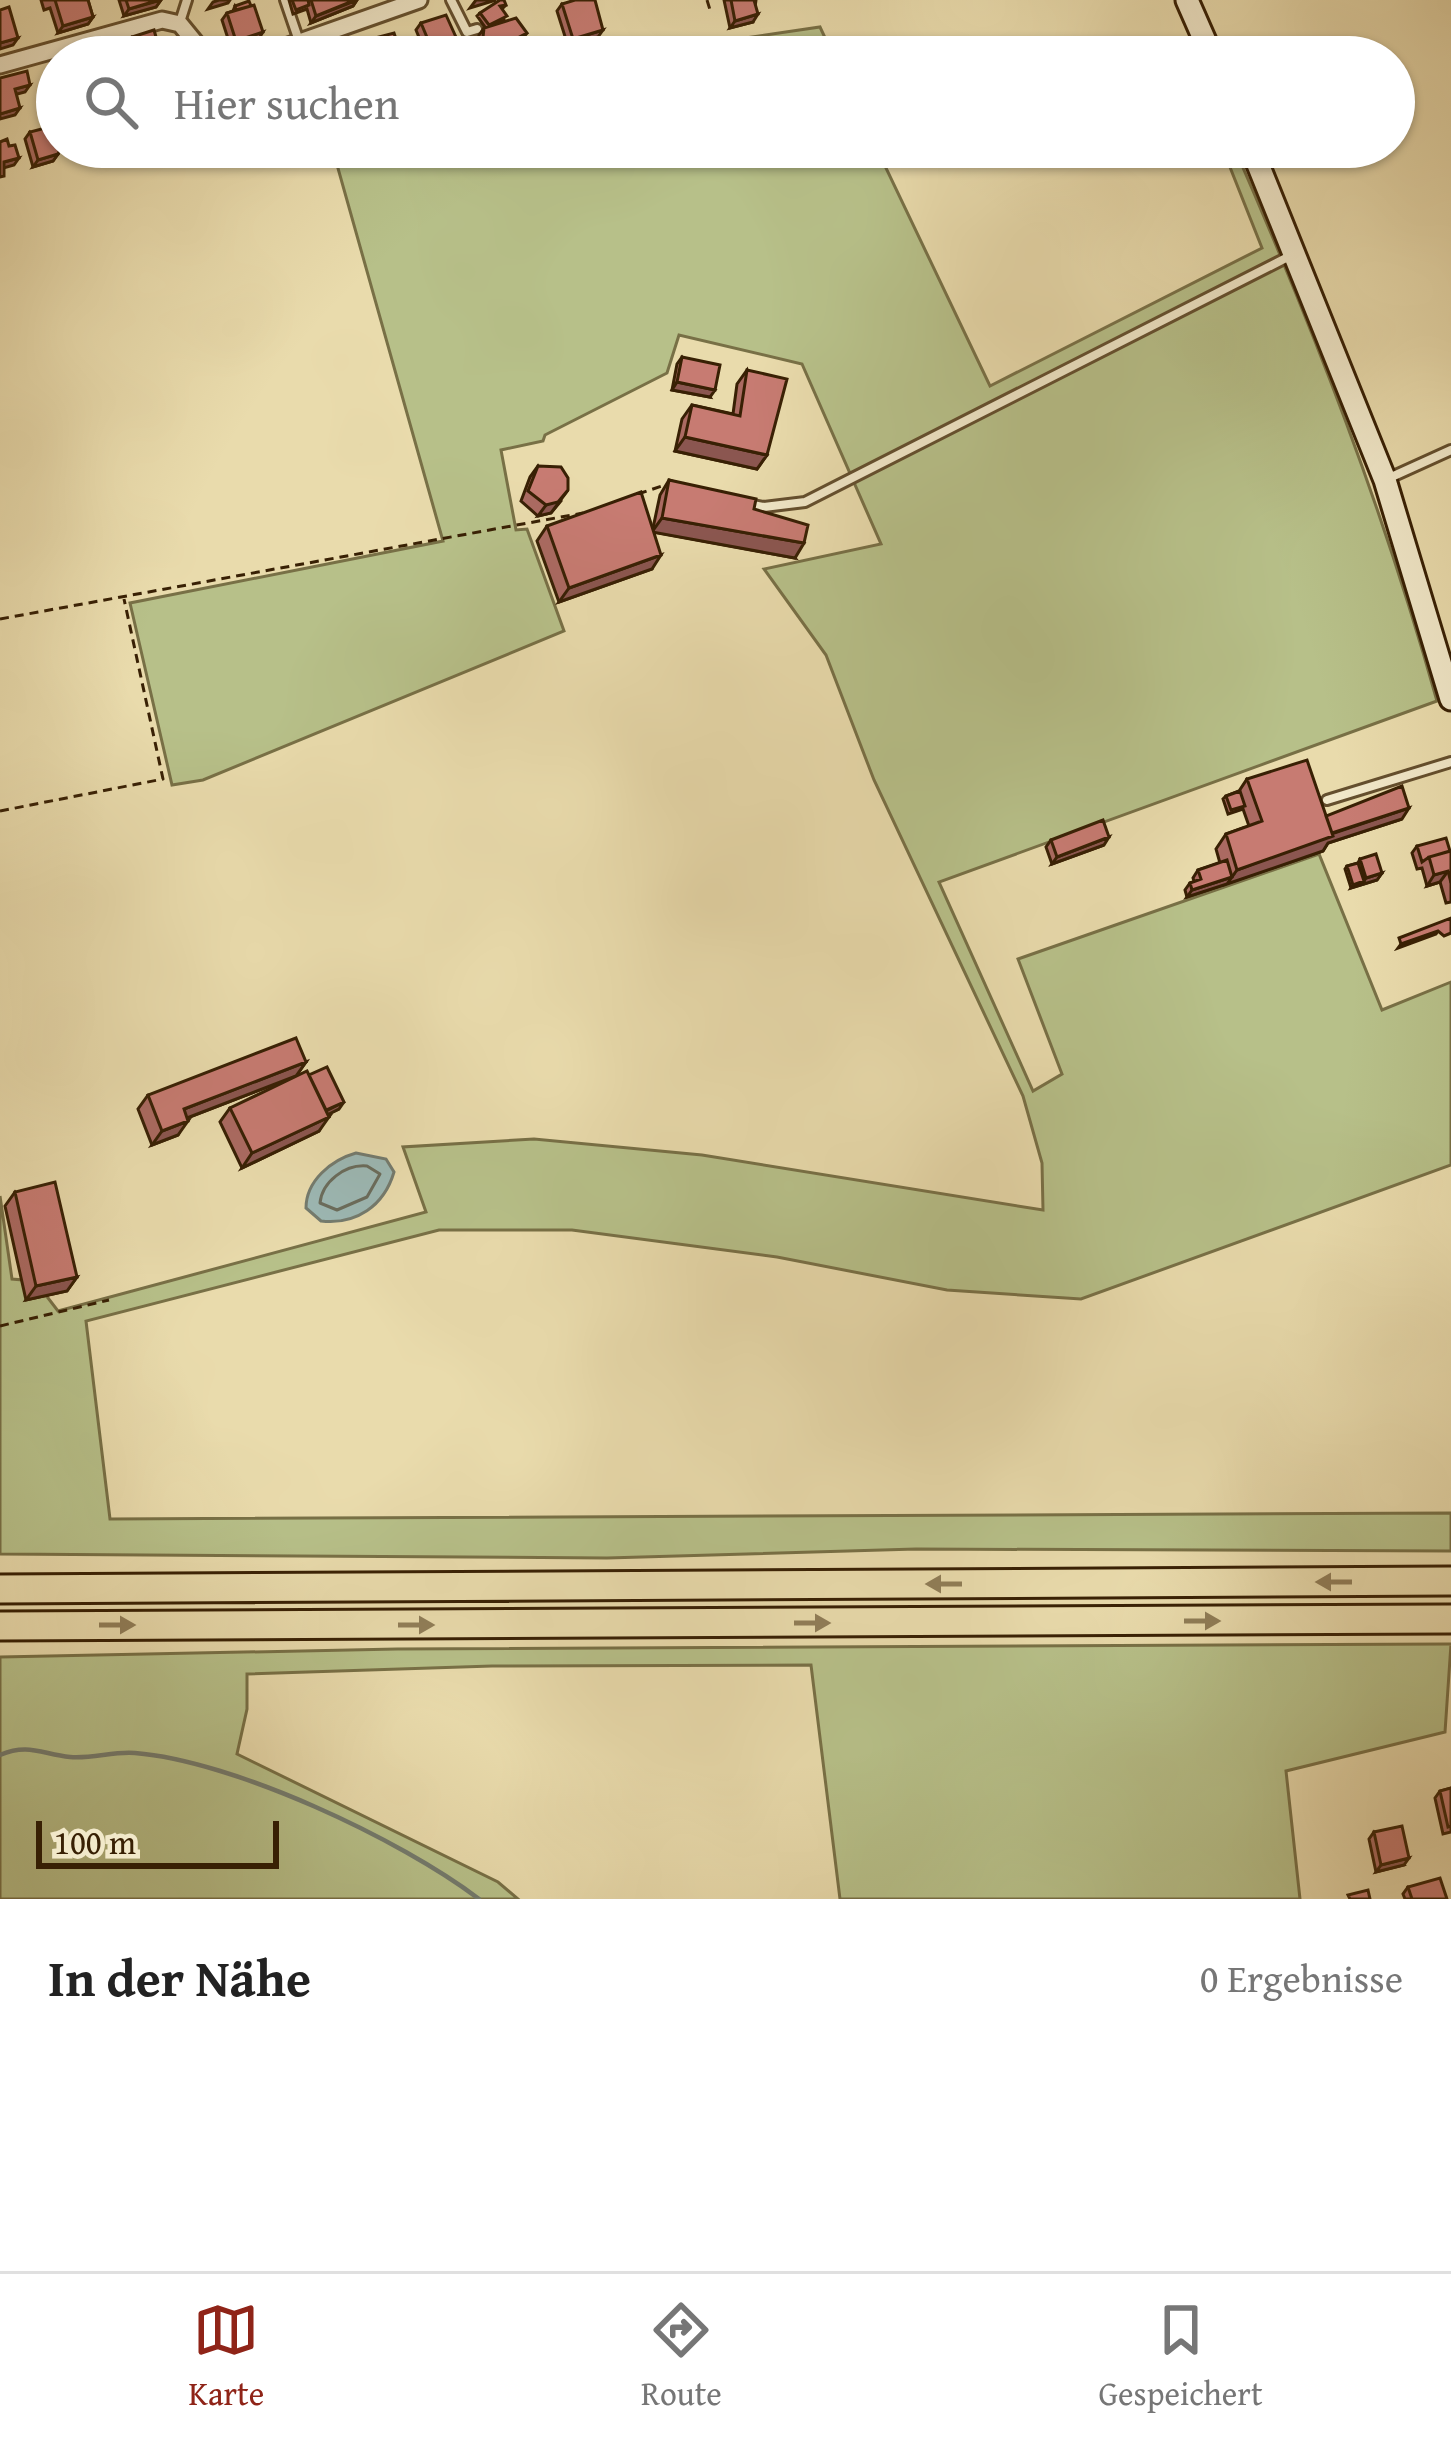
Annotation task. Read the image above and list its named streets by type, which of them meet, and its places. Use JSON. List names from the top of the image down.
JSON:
{
  "scale_bar": "100 m",
  "page": {
    "search": "Hier suchen",
    "scale": "100 m",
    "heading": ["In der Nähe", "0 Ergebnisse"],
    "nav": ["Karte", "Route", "Gespeichert"]
  }
}
